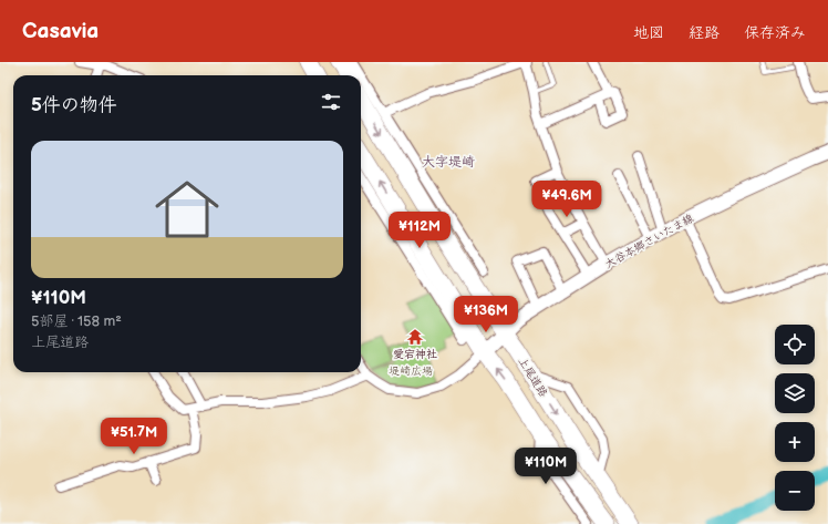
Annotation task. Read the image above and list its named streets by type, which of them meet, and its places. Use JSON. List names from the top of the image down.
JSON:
{
  "streets": {
    "highway": ["上尾道路"],
    "main road": ["大谷本郷さいたま線"]
  },
  "crossings": [
    ["大谷本郷さいたま線", "上尾道路"]
  ],
  "districts": ["大字堤崎"],
  "parks": ["堤崎広場"],
  "places": {
    "temple": ["愛宕神社"]
  },
  "page": {
    "header": "Casavia",
    "nav": ["地図", "経路", "保存済み"],
    "heading": "5件の物件",
    "list": [
      {
        "name": "¥110M",
        "note": "5部屋 · 158 m² · 上尾道路"
      }
    ],
    "price": [
      "¥49.6M",
      "¥112M",
      "¥136M",
      "¥51.7M",
      "¥110M"
    ],
    "map_buttons": ["+", "−"]
  }
}
